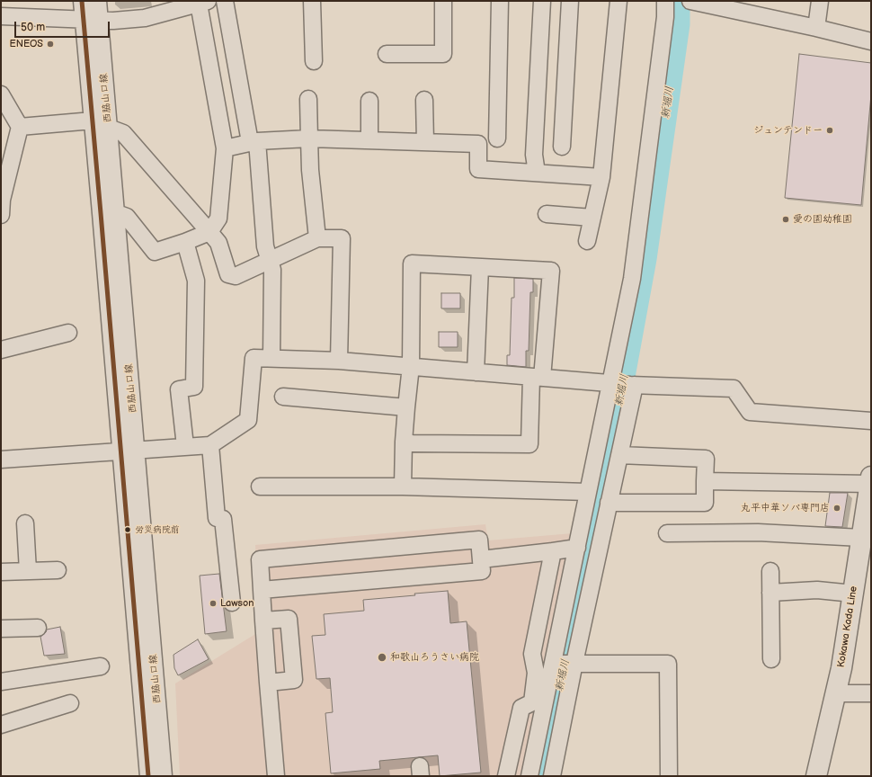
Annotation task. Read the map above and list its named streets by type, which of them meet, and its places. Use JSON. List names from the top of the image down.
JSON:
{
  "streets": {
    "main road": ["Kokawa Kada Line"],
    "street": ["西脇山口線"]
  },
  "water": ["新堀川"],
  "places": [
    "ENEOS",
    "ジュンテンドー",
    "愛の園幼稚園",
    "丸平中華ソバ専門店",
    "労災病院前",
    "Lawson",
    "和歌山ろうさい病院"
  ],
  "scale_bar": "50 m"
}
